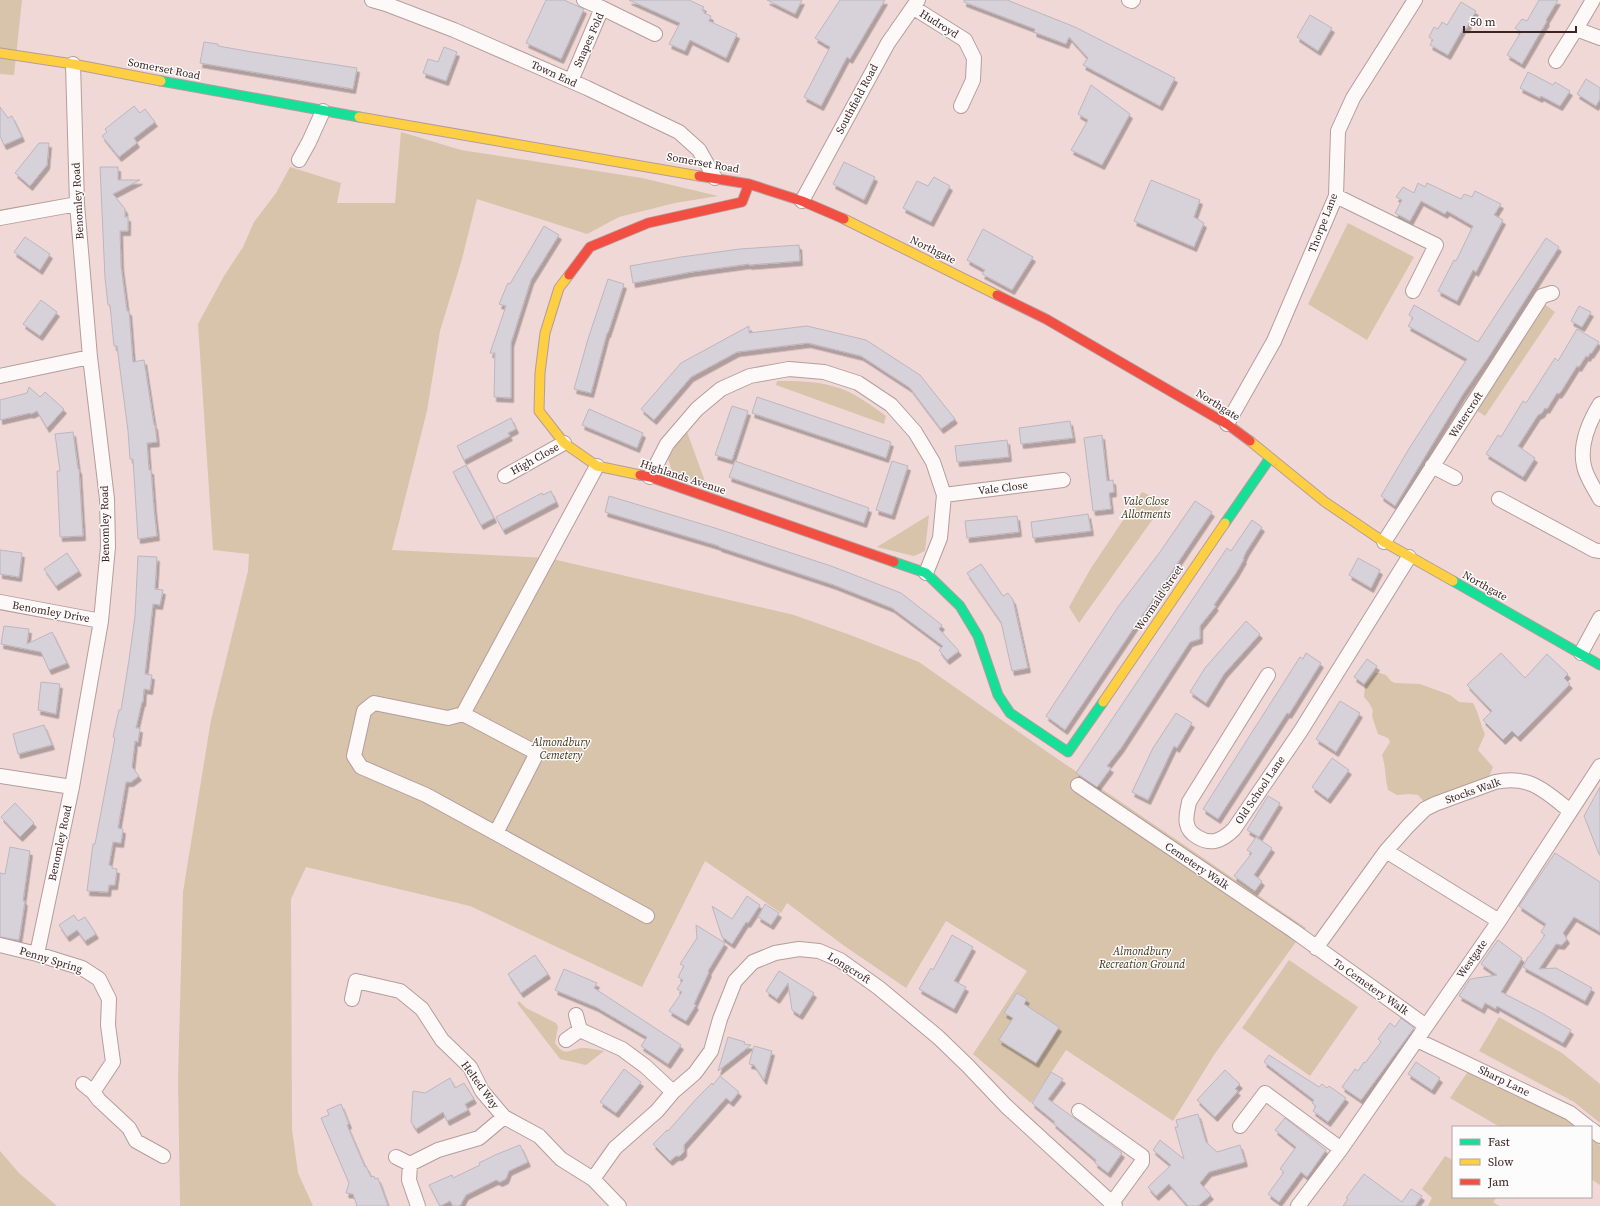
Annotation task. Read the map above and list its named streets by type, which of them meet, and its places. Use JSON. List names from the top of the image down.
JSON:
{
  "streets": {
    "street": [
      "Hudroyd",
      "Snapes Fold",
      "Somerset Road",
      "Town End",
      "Southfield Road",
      "Benomley Road",
      "Thorpe Lane",
      "Northgate",
      "Watercroft",
      "High Close",
      "Highlands Avenue",
      "Vale Close",
      "Wormald Street",
      "Benomley Drive",
      "Old School Lane",
      "Stocks Walk",
      "Cemetery Walk",
      "Westgate",
      "Penny Spring",
      "Longcroft",
      "To Cemetery Walk",
      "Sharp Lane",
      "Helted Way"
    ]
  },
  "crossings": [
    ["Hudroyd", "Southfield Road"],
    ["Snapes Fold", "Town End"],
    ["Somerset Road", "Town End"],
    ["Somerset Road", "Southfield Road"],
    ["Somerset Road", "Benomley Road"],
    ["Somerset Road", "Northgate"],
    ["Somerset Road", "Highlands Avenue"],
    ["Southfield Road", "Northgate"],
    ["Benomley Road", "Benomley Drive"],
    ["Benomley Road", "Penny Spring"],
    ["Thorpe Lane", "Northgate"],
    ["Northgate", "Watercroft"],
    ["Northgate", "Wormald Street"],
    ["Northgate", "Old School Lane"],
    ["High Close", "Highlands Avenue"],
    ["Highlands Avenue", "Wormald Street"],
    ["Stocks Walk", "Cemetery Walk"],
    ["Stocks Walk", "Westgate"],
    ["Stocks Walk", "To Cemetery Walk"],
    ["Cemetery Walk", "To Cemetery Walk"],
    ["Westgate", "To Cemetery Walk"],
    ["Westgate", "Sharp Lane"],
    ["Longcroft", "Helted Way"]
  ],
  "parks": ["Vale Close Allotments", "Almondbury Cemetery", "Almondbury Recreation Ground"],
  "legend": ["Fast", "Slow", "Jam"],
  "scale_bar": "50 m"
}
